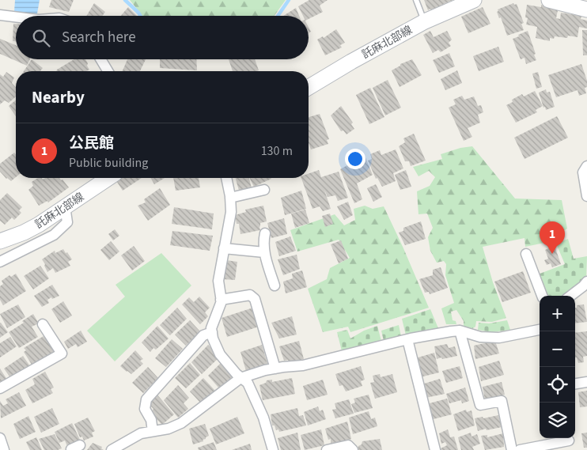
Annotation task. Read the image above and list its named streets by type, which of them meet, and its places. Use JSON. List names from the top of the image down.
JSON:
{
  "streets": {
    "main road": ["託麻北部線"]
  },
  "page": {
    "search": "Search here",
    "heading": "Nearby",
    "list": [
      {
        "mark": "1",
        "name": "公民館",
        "note": "Public building",
        "value": "130 m"
      }
    ],
    "pins": "1",
    "map_buttons": ["+", "−"]
  }
}
